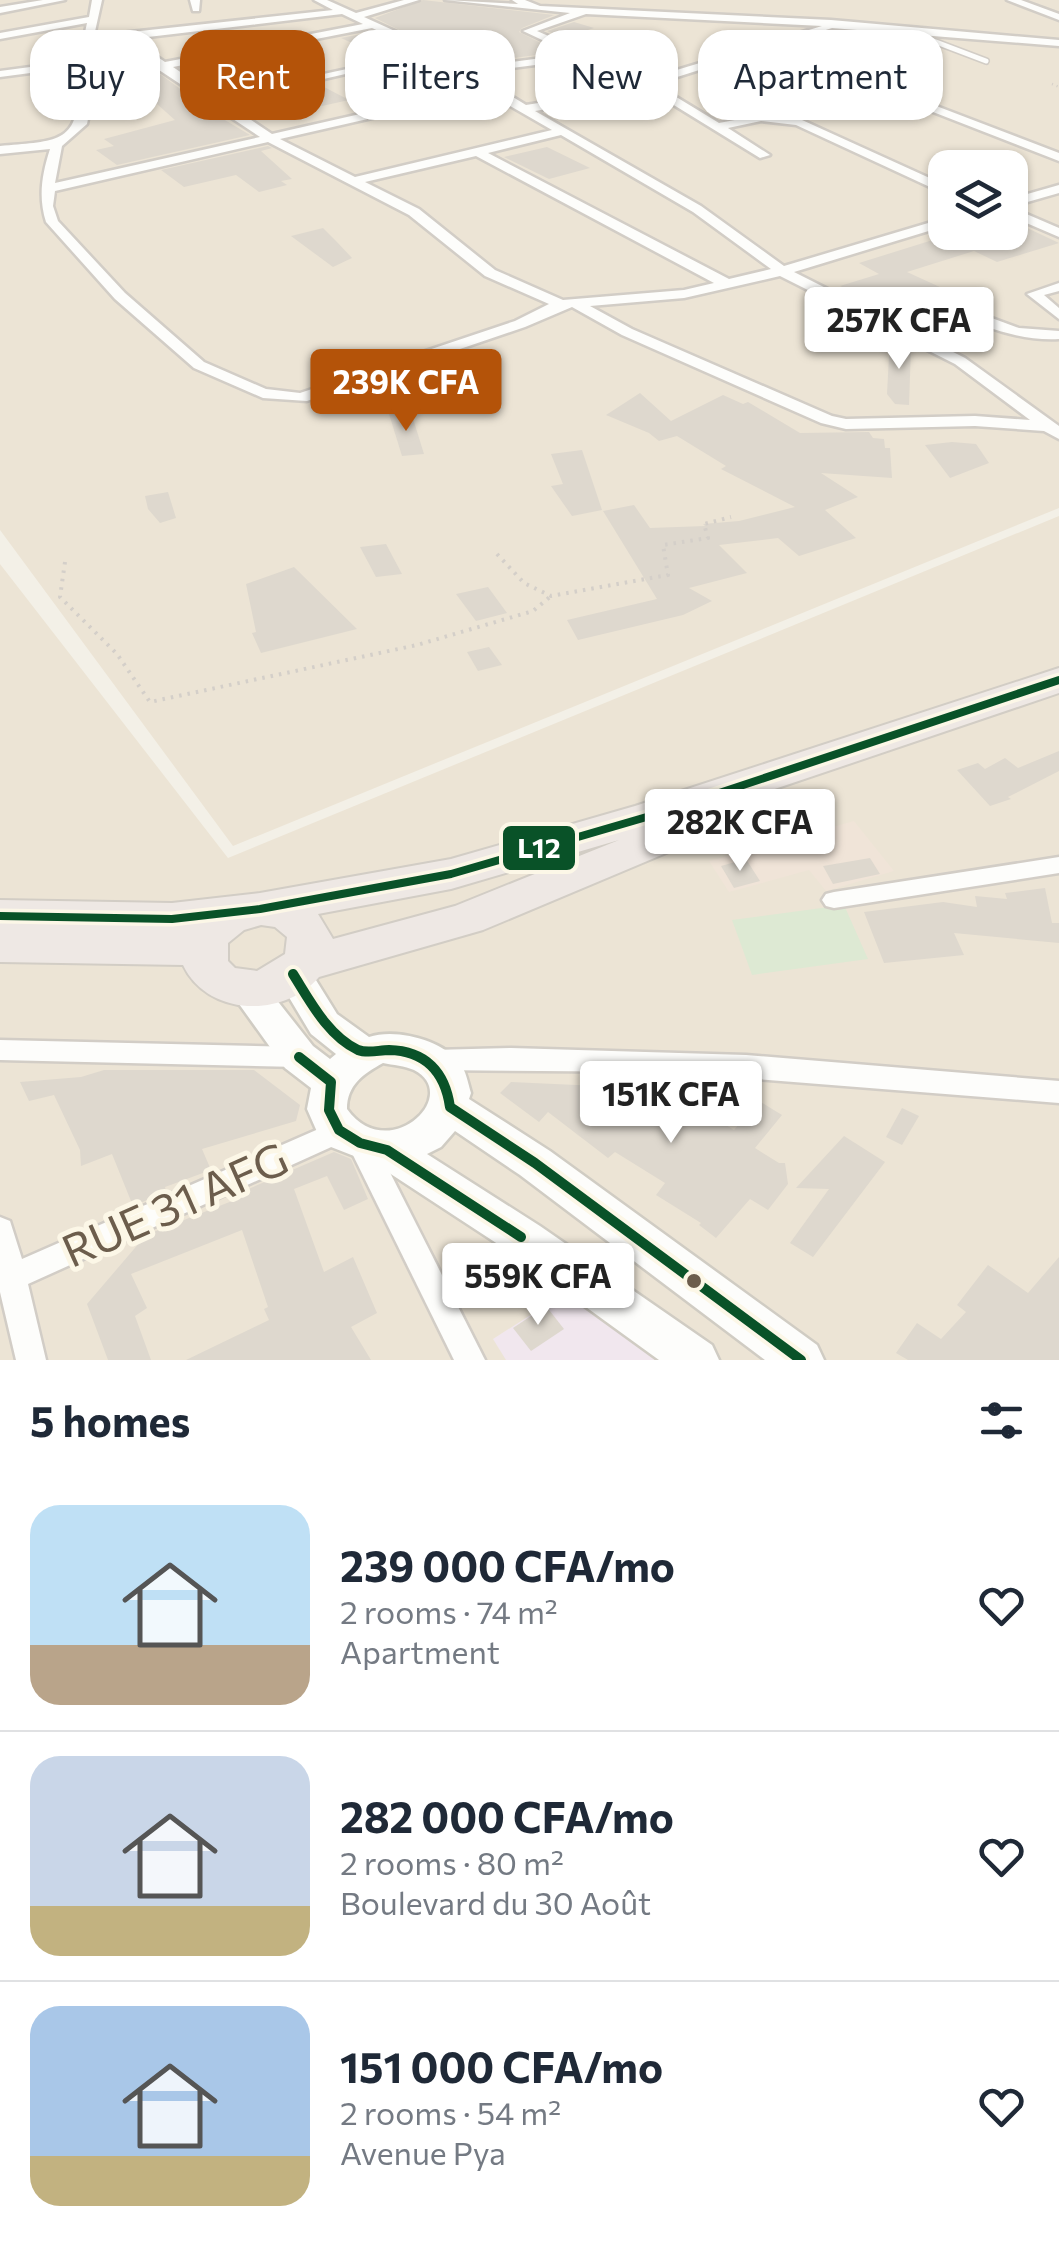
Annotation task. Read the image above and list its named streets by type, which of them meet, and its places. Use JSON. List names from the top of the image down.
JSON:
{
  "streets": {
    "street": ["RUE 31 AFG"]
  },
  "lines": ["transit line L12"],
  "page": {
    "chip": [
      "Buy",
      "Rent",
      "Filters",
      "New",
      "Apartment"
    ],
    "price": [
      "257K CFA",
      "239K CFA",
      "282K CFA",
      "151K CFA",
      "559K CFA"
    ],
    "heading": "5 homes",
    "list": [
      {
        "name": "239 000 CFA/mo",
        "note": "2 rooms · 74 m² · Apartment"
      },
      {
        "name": "282 000 CFA/mo",
        "note": "2 rooms · 80 m² · Boulevard du 30 Août"
      },
      {
        "name": "151 000 CFA/mo",
        "note": "2 rooms · 54 m² · Avenue Pya"
      }
    ]
  }
}
